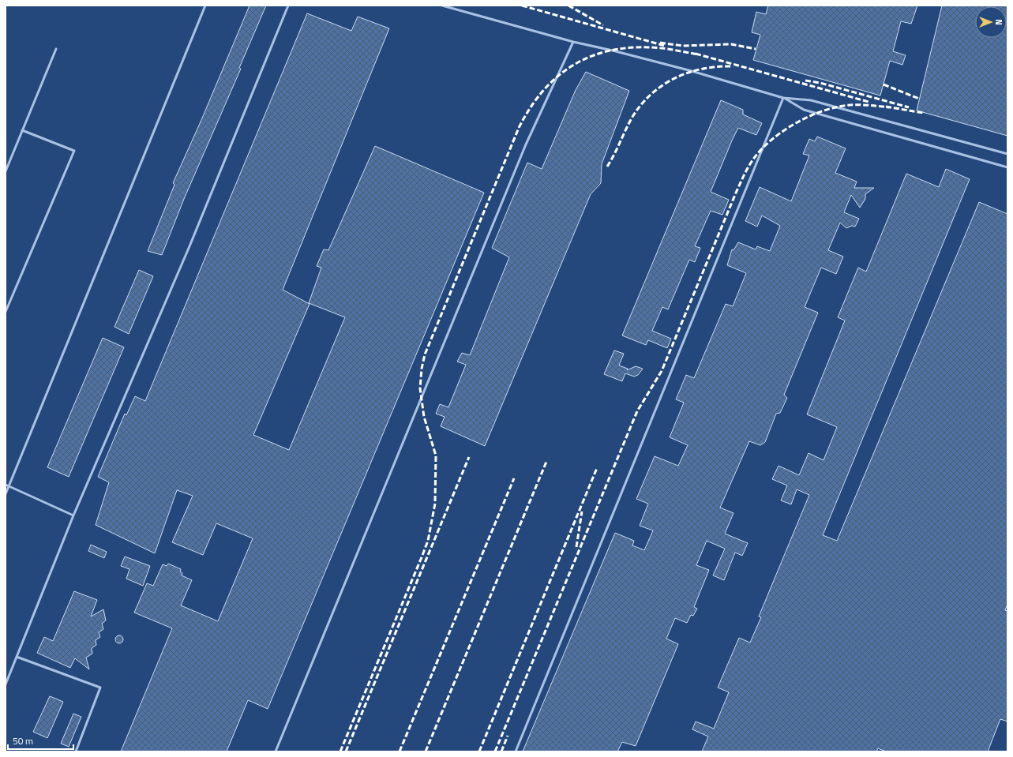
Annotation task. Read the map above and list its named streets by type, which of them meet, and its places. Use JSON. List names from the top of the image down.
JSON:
{
  "scale_bar": "50 m",
  "north": "right"
}
